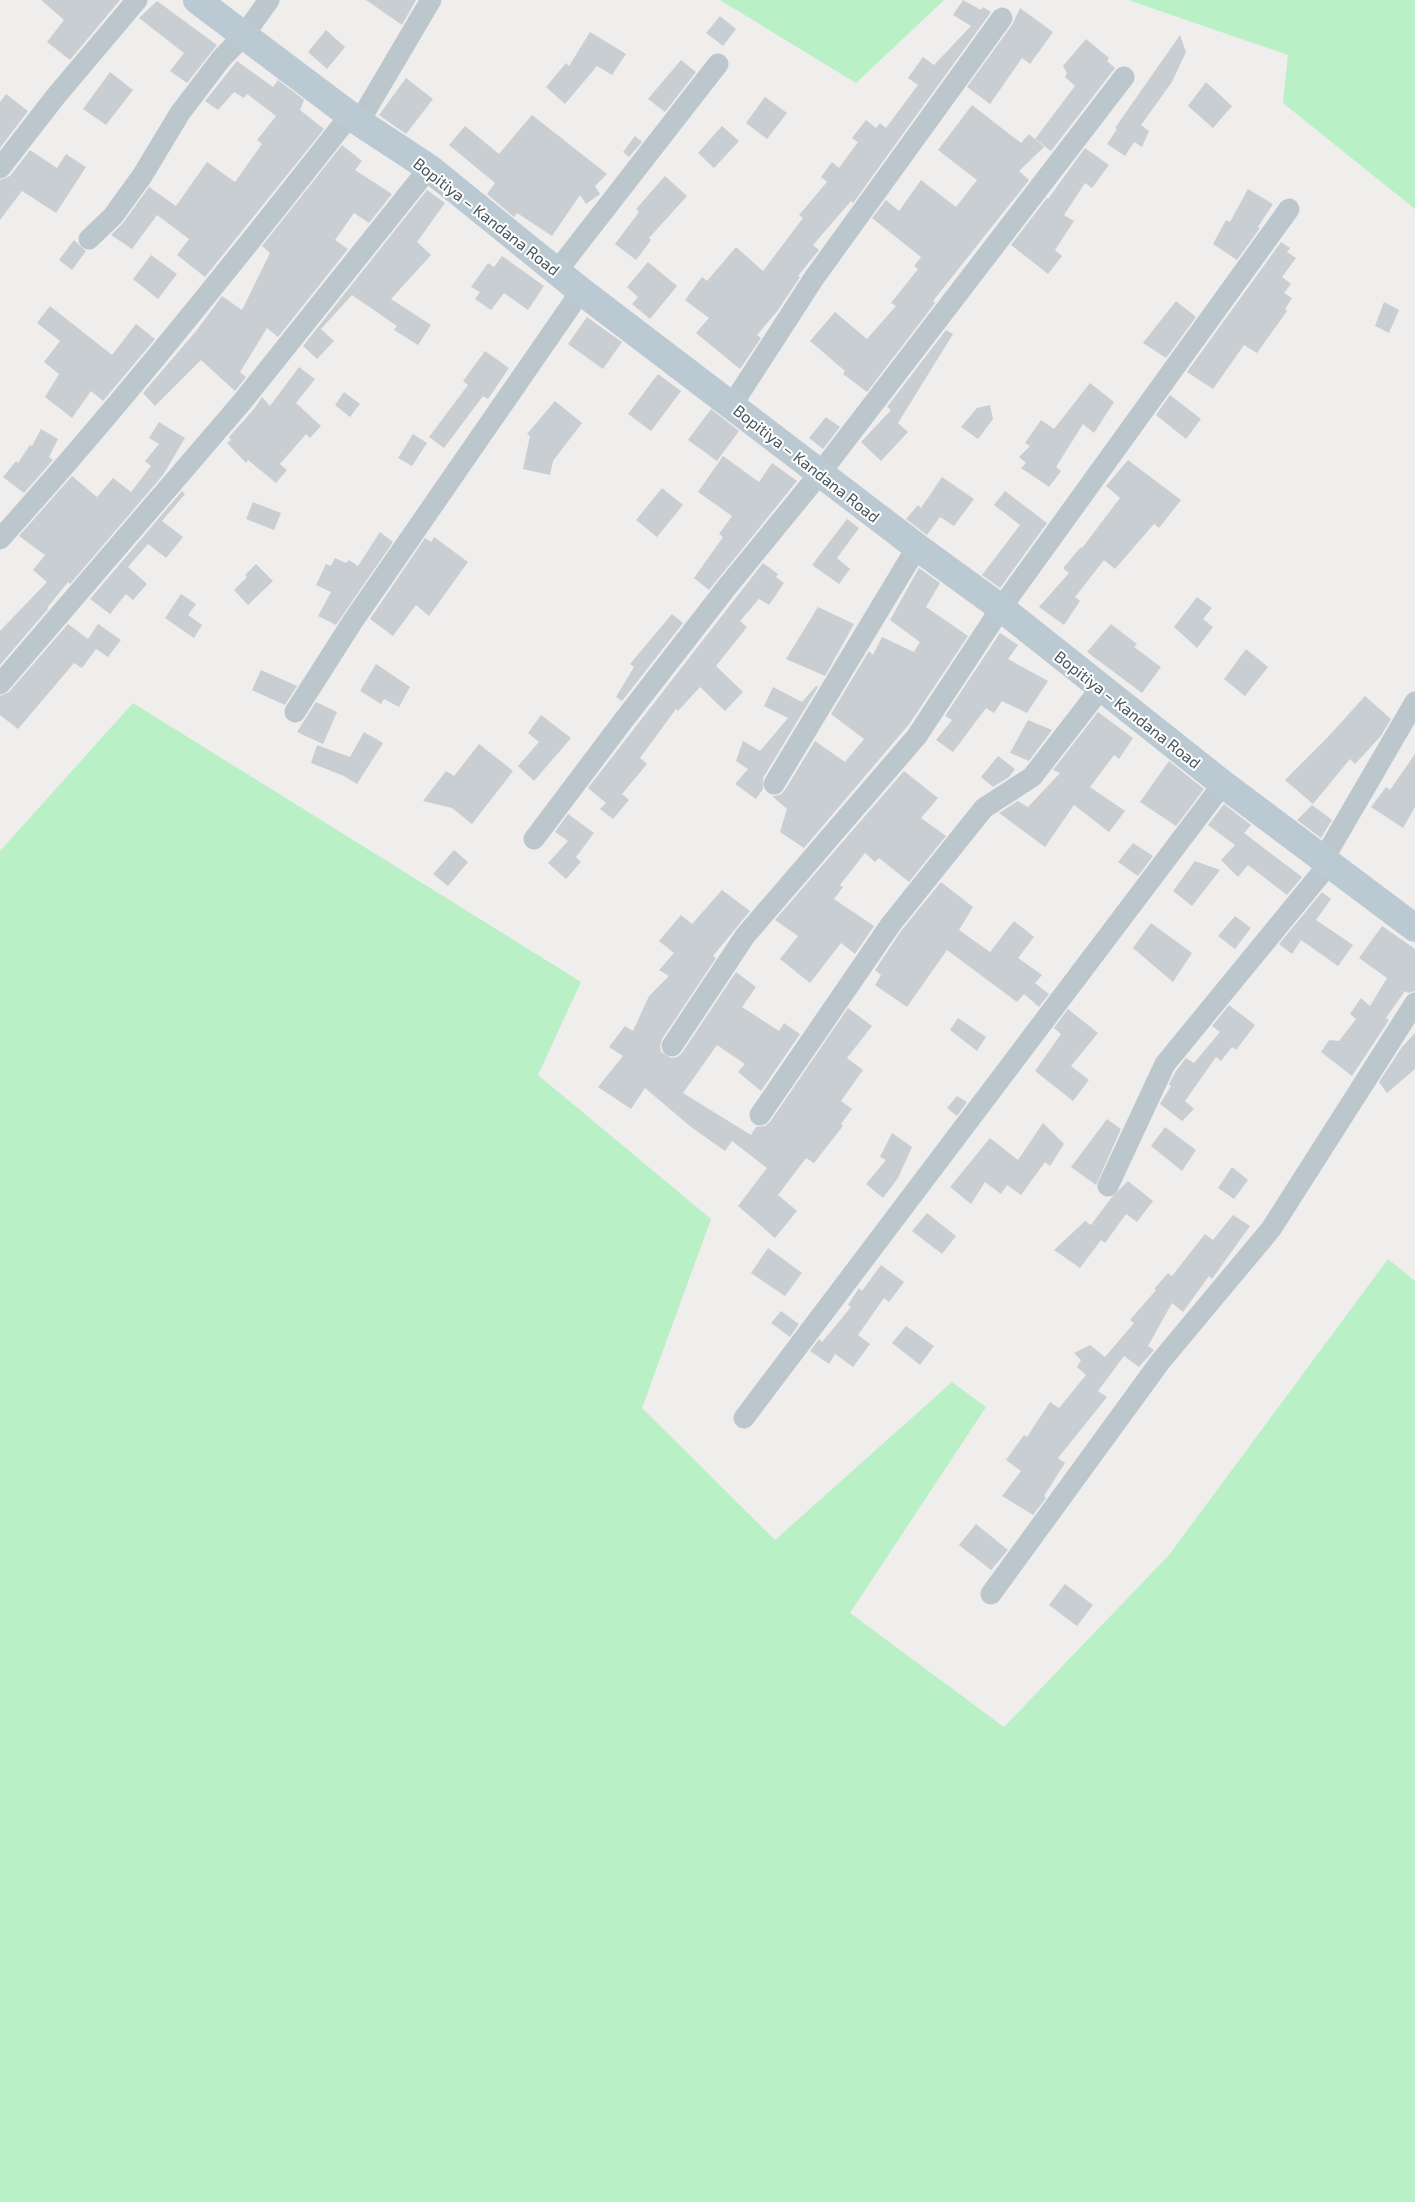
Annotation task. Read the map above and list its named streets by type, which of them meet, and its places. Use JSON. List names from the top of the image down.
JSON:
{
  "streets": {
    "street": ["Bopitiya – Kandana Road"]
  }
}
